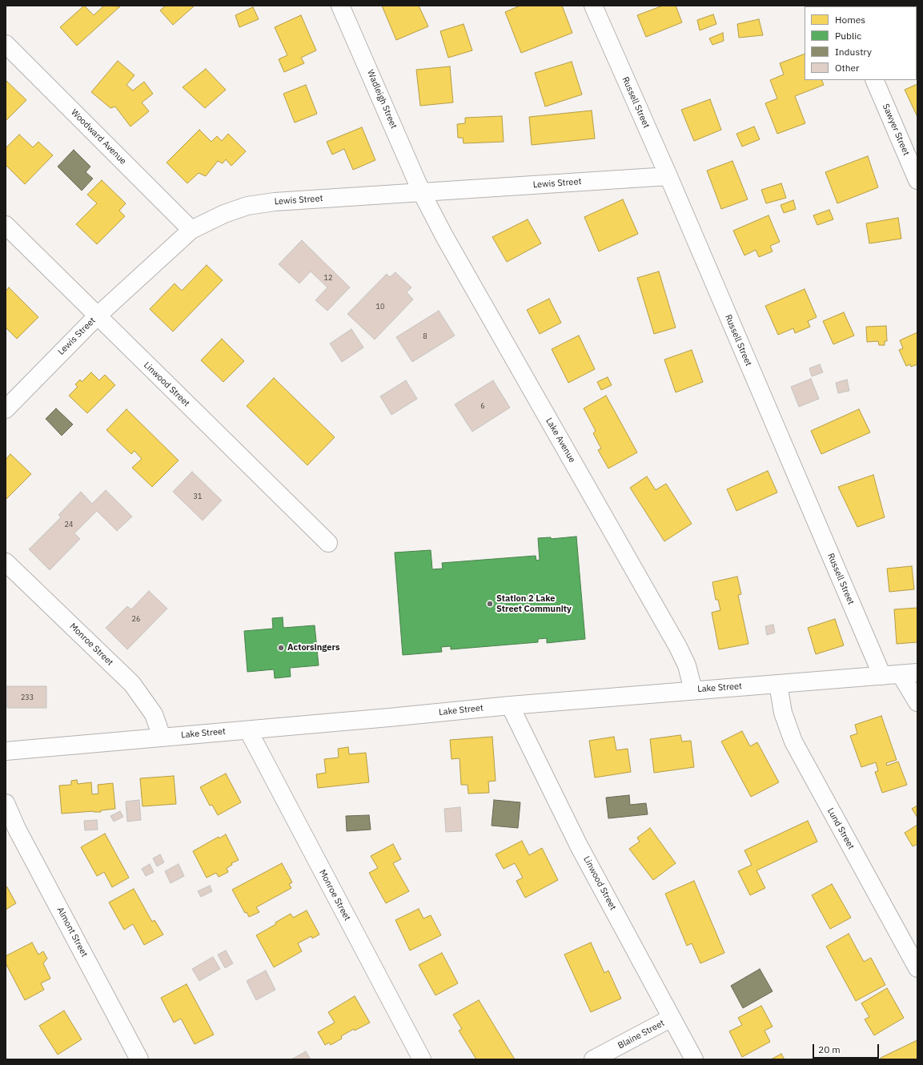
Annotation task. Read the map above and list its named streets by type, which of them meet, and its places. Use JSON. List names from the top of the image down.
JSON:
{
  "streets": {
    "street": [
      "Wadleigh Street",
      "Russell Street",
      "Sawyer Street",
      "Woodward Avenue",
      "Lewis Street",
      "Linwood Street",
      "Lake Avenue",
      "Monroe Street",
      "Lake Street",
      "Lund Street",
      "Almont Street",
      "Blaine Street"
    ]
  },
  "crossings": [
    ["Wadleigh Street", "Lewis Street"],
    ["Wadleigh Street", "Lake Avenue"],
    ["Russell Street", "Lewis Street"],
    ["Russell Street", "Lake Street"],
    ["Woodward Avenue", "Lewis Street"],
    ["Lewis Street", "Linwood Street"],
    ["Lewis Street", "Lake Avenue"],
    ["Linwood Street", "Lake Street"],
    ["Linwood Street", "Blaine Street"],
    ["Lake Avenue", "Lake Street"],
    ["Monroe Street", "Lake Street"],
    ["Lake Street", "Lund Street"]
  ],
  "places": ["Station 2 Lake Street Community", "Actorsingers"],
  "house_numbers": [
    "12",
    "10",
    "8",
    "6",
    "31",
    "24",
    "26",
    "233"
  ],
  "legend": [
    "Homes",
    "Public",
    "Industry",
    "Other"
  ],
  "scale_bar": "20 m"
}
